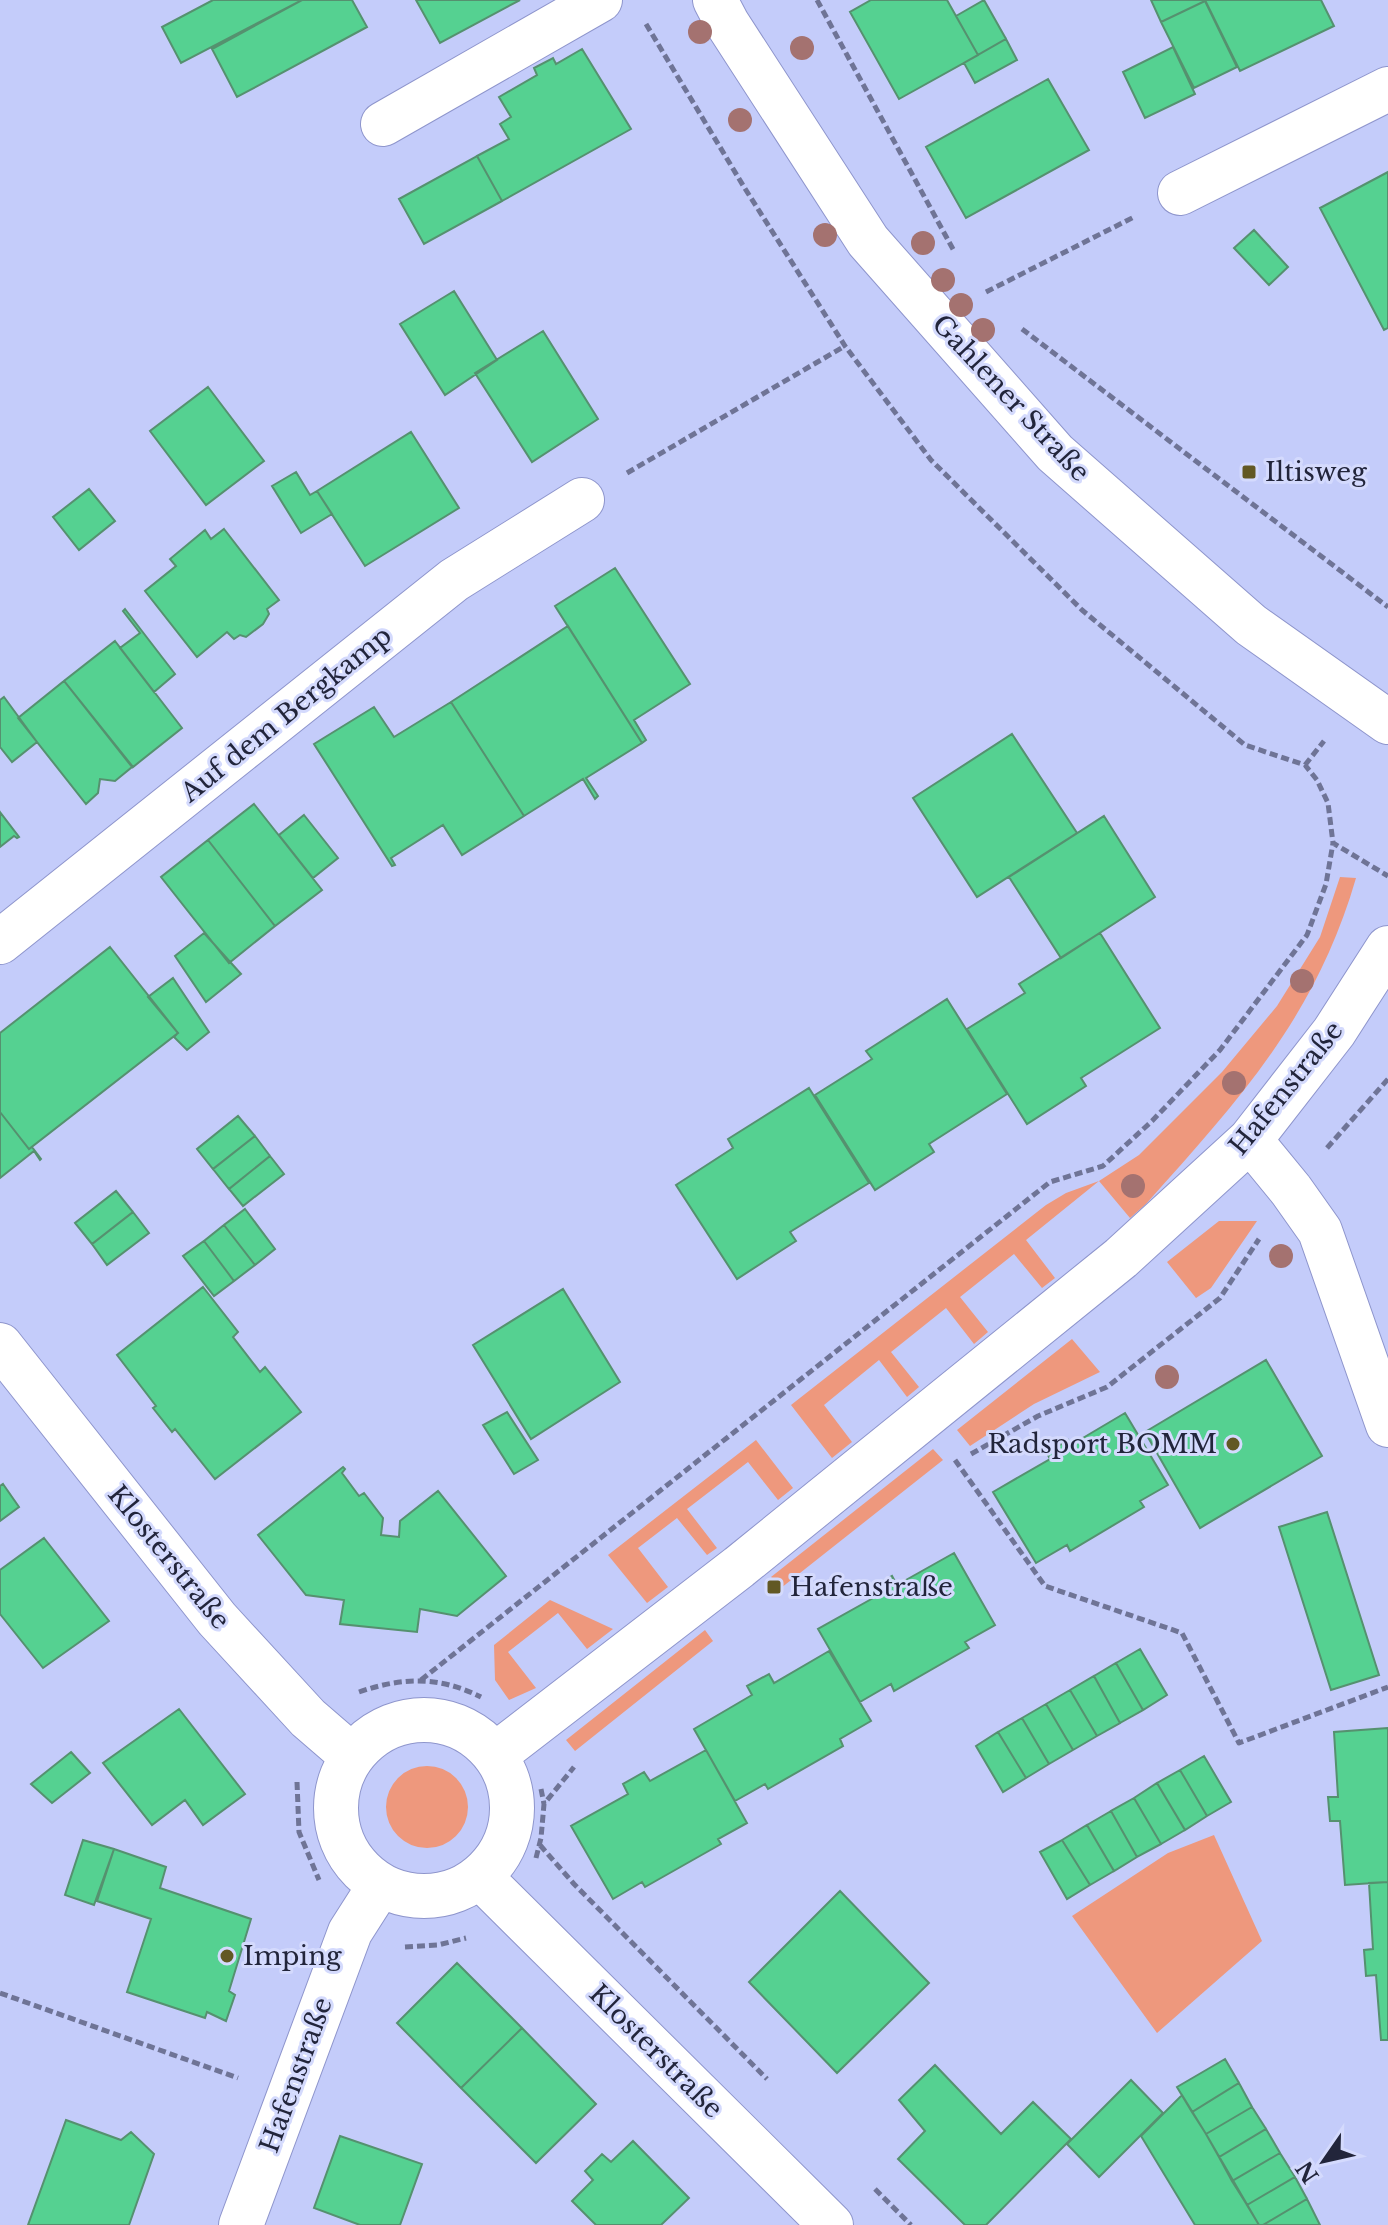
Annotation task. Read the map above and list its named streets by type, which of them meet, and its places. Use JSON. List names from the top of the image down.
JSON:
{
  "streets": {
    "street": [
      "Gahlener Straße",
      "Auf dem Bergkamp",
      "Hafenstraße",
      "Klosterstraße"
    ]
  },
  "crossings": [
    ["Hafenstraße", "Klosterstraße"]
  ],
  "places": {
    "transit": ["Iltisweg", "Hafenstraße"],
    "other": ["Radsport BOMM", "Imping"]
  },
  "north": "bottom left"
}
